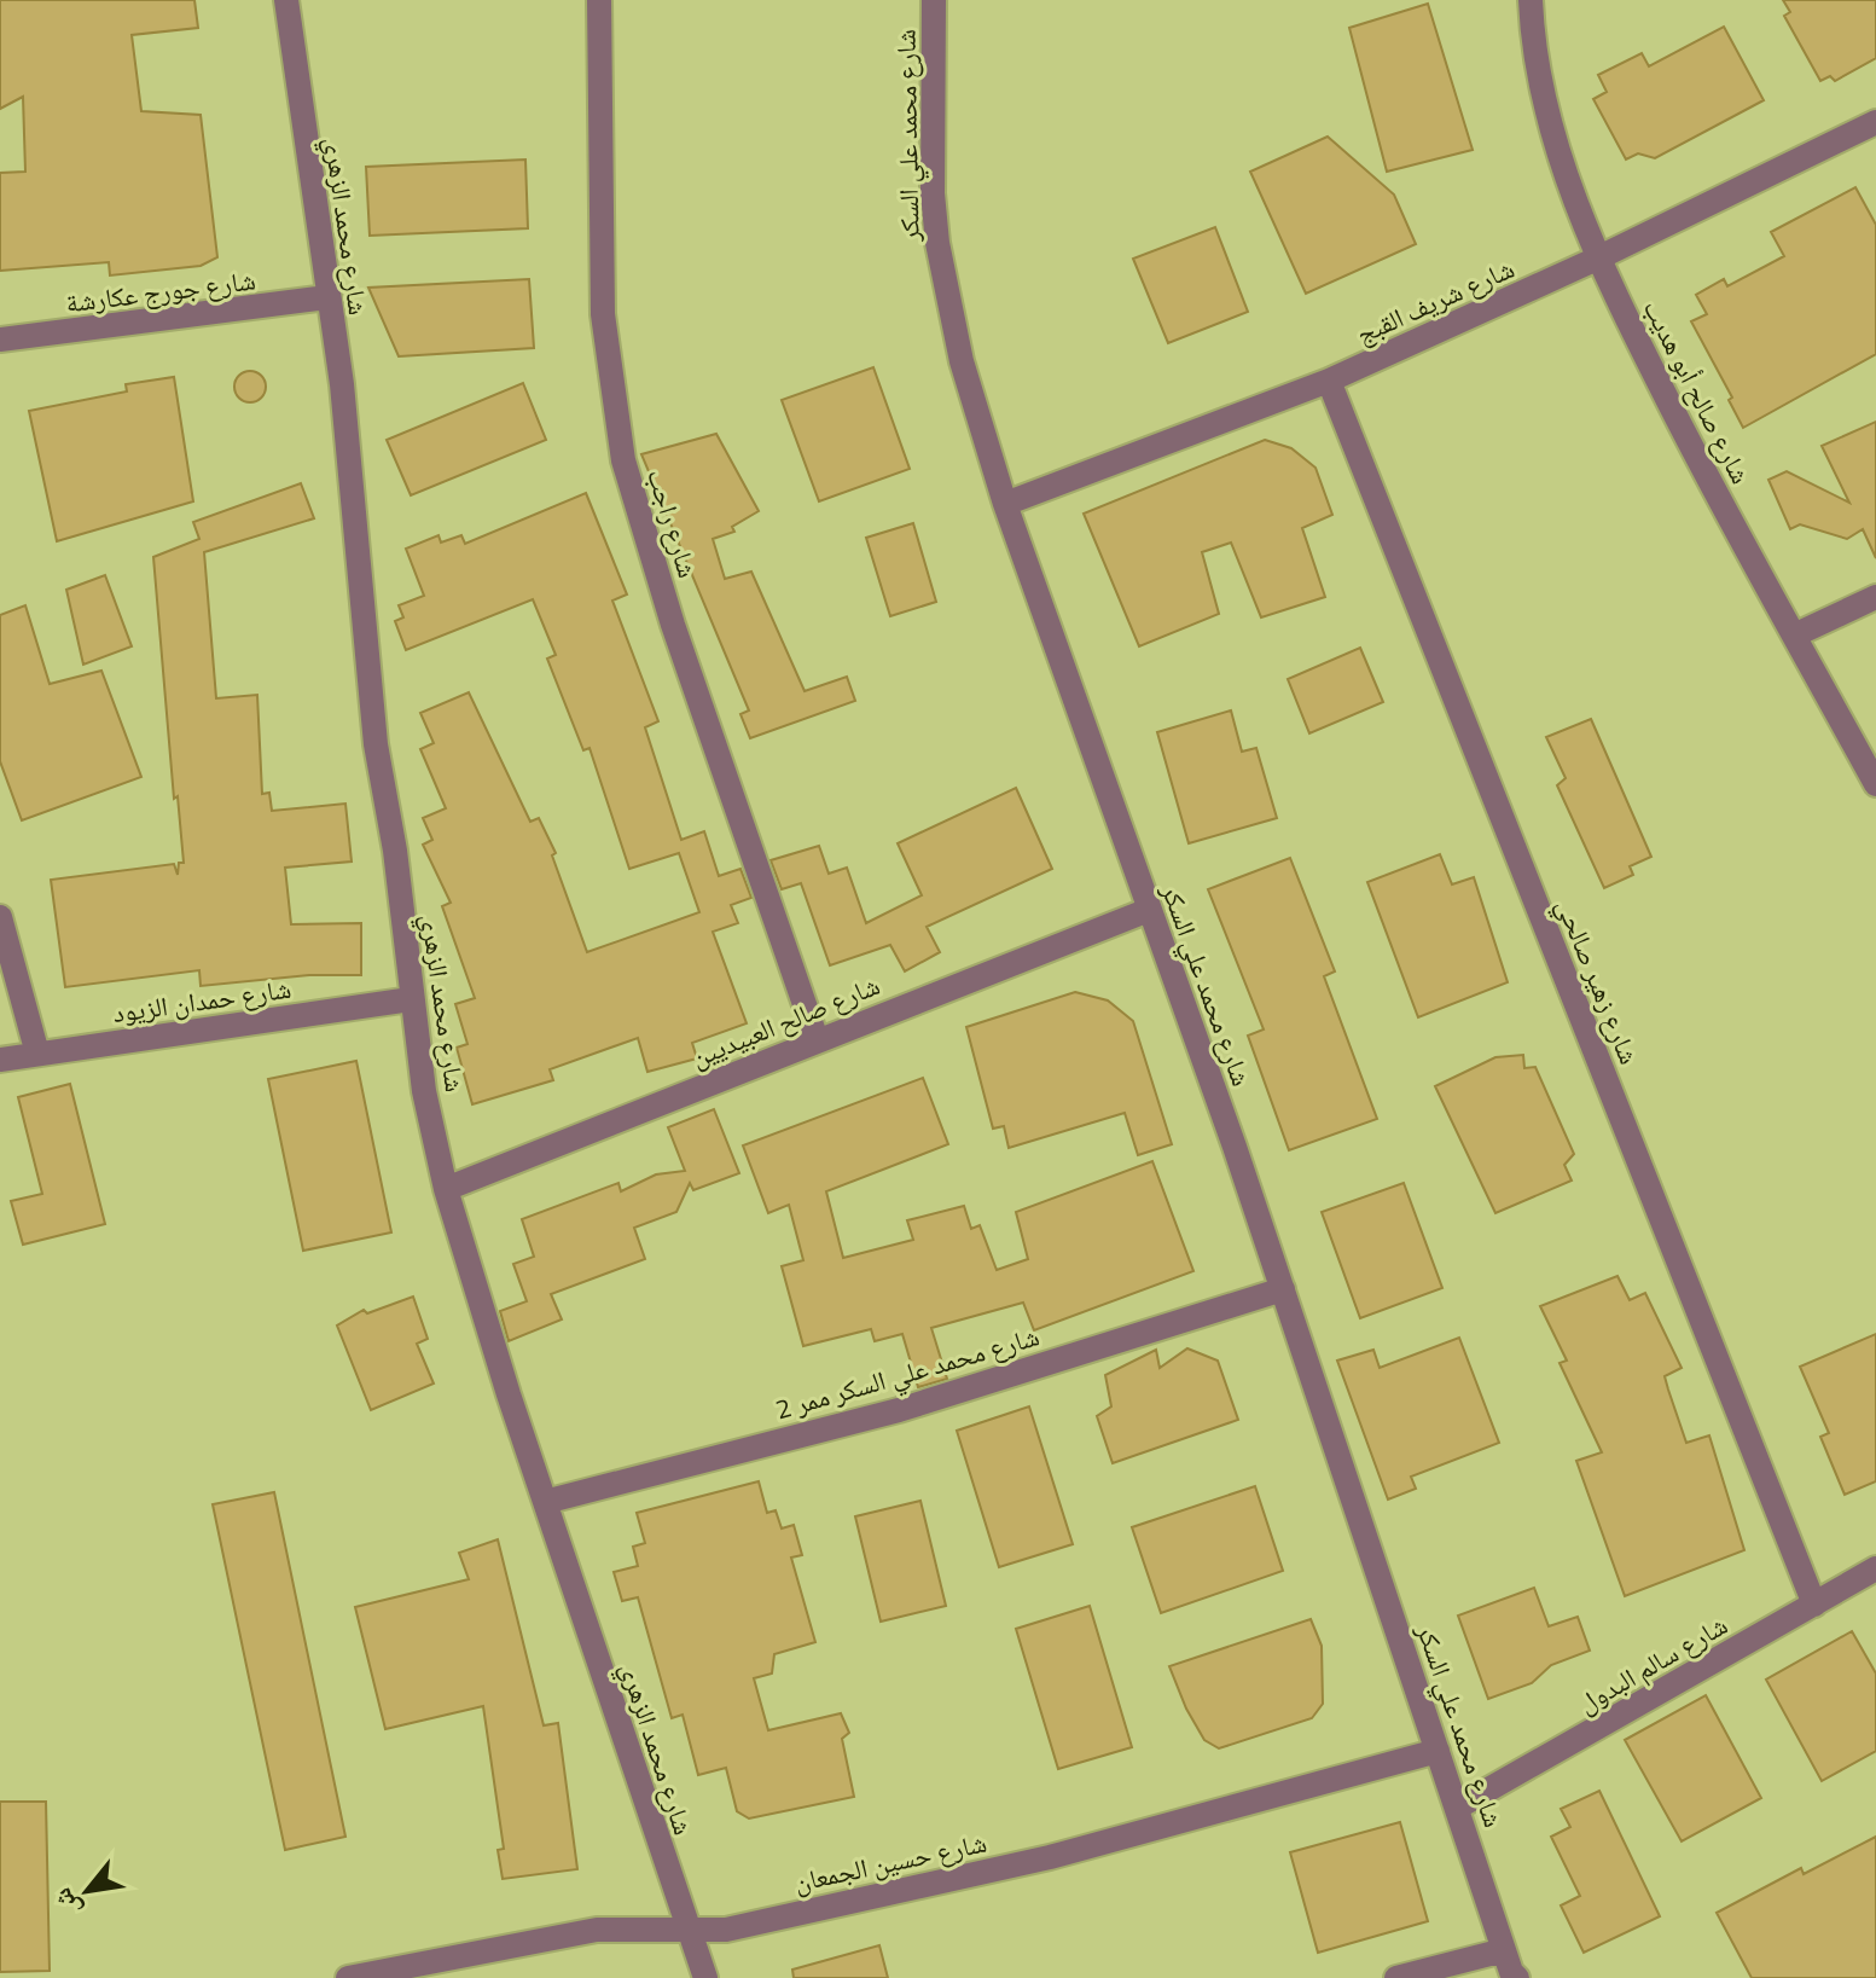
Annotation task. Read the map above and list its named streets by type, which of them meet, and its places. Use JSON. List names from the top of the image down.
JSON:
{
  "streets": {
    "street": [
      "شارع محمد علي السكر",
      "شارع محمد الزهري",
      "شارع جورج عكارشة",
      "شارع شريف القبج",
      "شارع صالح أبو هديب",
      "شارع راجب",
      "شارع زهير صالحي",
      "شارع حمدان الزيود",
      "شارع صالح العبيديين",
      "شارع محمد علي السكر ممر 2",
      "شارع سالم البدول",
      "شارع حسين الجمعان"
    ]
  },
  "crossings": [
    ["شارع محمد علي السكر", "شارع شريف القبج"],
    ["شارع محمد علي السكر", "شارع صالح العبيديين"],
    ["شارع محمد علي السكر", "شارع محمد علي السكر ممر 2"],
    ["شارع محمد علي السكر", "شارع سالم البدول"],
    ["شارع محمد علي السكر", "شارع حسين الجمعان"],
    ["شارع محمد الزهري", "شارع جورج عكارشة"],
    ["شارع محمد الزهري", "شارع حمدان الزيود"],
    ["شارع محمد الزهري", "شارع صالح العبيديين"],
    ["شارع محمد الزهري", "شارع محمد علي السكر ممر 2"],
    ["شارع محمد الزهري", "شارع حسين الجمعان"],
    ["شارع شريف القبج", "شارع صالح أبو هديب"],
    ["شارع شريف القبج", "شارع زهير صالحي"],
    ["شارع راجب", "شارع صالح العبيديين"],
    ["شارع زهير صالحي", "شارع سالم البدول"]
  ],
  "north": "bottom left"
}
